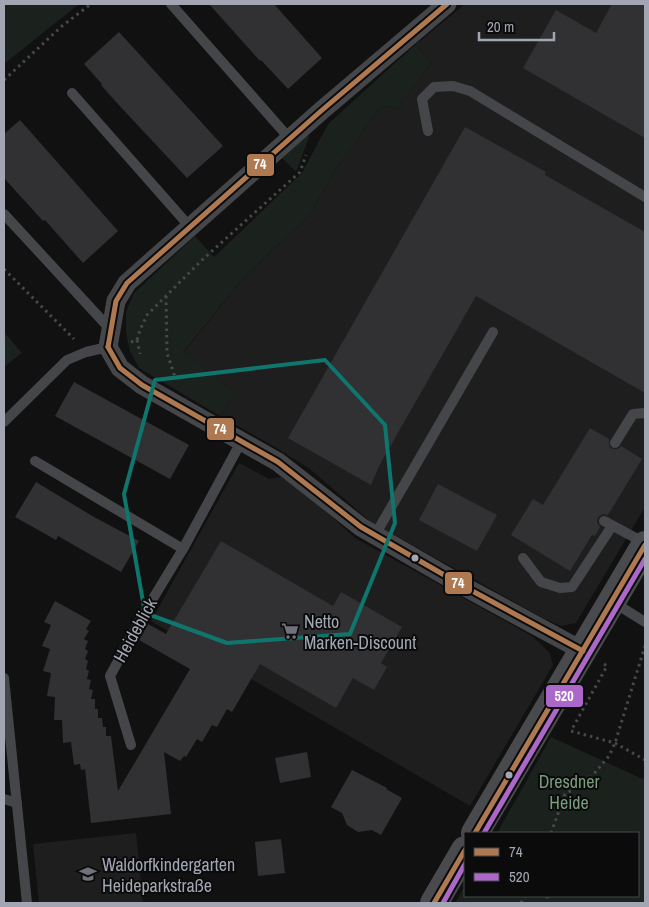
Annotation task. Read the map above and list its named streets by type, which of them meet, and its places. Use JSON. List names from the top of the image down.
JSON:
{
  "streets": {
    "lane": ["Heideblick"]
  },
  "parks": ["Dresdner Heide"],
  "places": {
    "supermarket": ["Netto Marken-Discount"],
    "school or university": ["Waldorfkindergarten Heideparkstraße"]
  },
  "lines": ["transit line 74", "transit line 520"],
  "legend": ["74", "520"],
  "scale_bar": "20 m"
}
